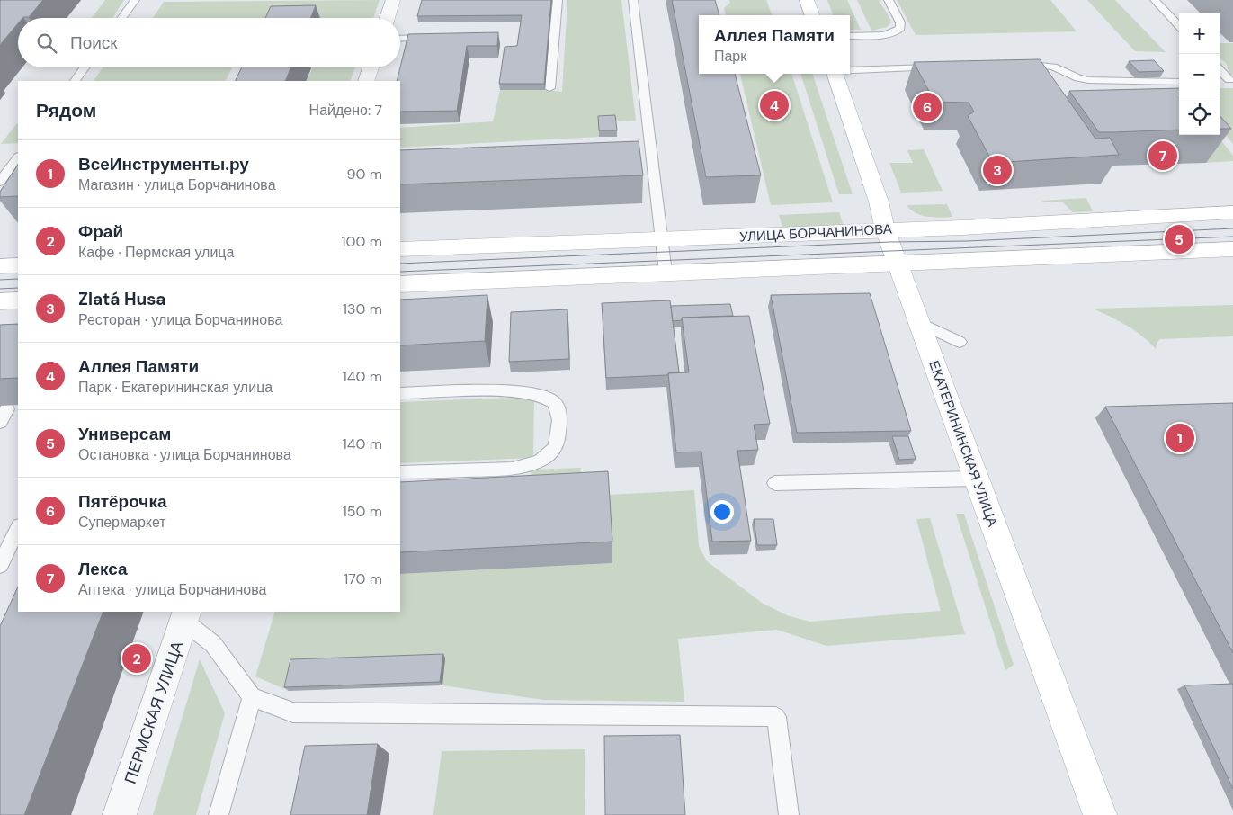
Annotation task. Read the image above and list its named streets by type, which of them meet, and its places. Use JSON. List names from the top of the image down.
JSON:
{
  "streets": {
    "main road": ["УЛИЦА БОРЧАНИНОВА", "ЕКАТЕРИНИНСКАЯ УЛИЦА"],
    "street": ["ПЕРМСКАЯ УЛИЦА"]
  },
  "crossings": [
    ["УЛИЦА БОРЧАНИНОВА", "ЕКАТЕРИНИНСКАЯ УЛИЦА"]
  ],
  "page": {
    "map_buttons": ["+", "−"],
    "popup": ["Аллея Памяти", "Парк"],
    "search": "Поиск",
    "heading": ["Рядом", "Найдено: 7"],
    "pins": [
      "4",
      "6",
      "7",
      "3",
      "5",
      "1",
      "2"
    ],
    "list": [
      {
        "mark": "1",
        "name": "ВсеИнструменты.ру",
        "note": "Магазин · улица Борчанинова",
        "value": "90 m"
      },
      {
        "mark": "2",
        "name": "Фрай",
        "note": "Кафе · Пермская улица",
        "value": "100 m"
      },
      {
        "mark": "3",
        "name": "Zlatá Husa",
        "note": "Ресторан · улица Борчанинова",
        "value": "130 m"
      },
      {
        "mark": "4",
        "name": "Аллея Памяти",
        "note": "Парк · Екатерининская улица",
        "value": "140 m"
      },
      {
        "mark": "5",
        "name": "Универсам",
        "note": "Остановка · улица Борчанинова",
        "value": "140 m"
      },
      {
        "mark": "6",
        "name": "Пятёрочка",
        "note": "Супермаркет",
        "value": "150 m"
      },
      {
        "mark": "7",
        "name": "Лекса",
        "note": "Аптека · улица Борчанинова",
        "value": "170 m"
      }
    ]
  }
}
